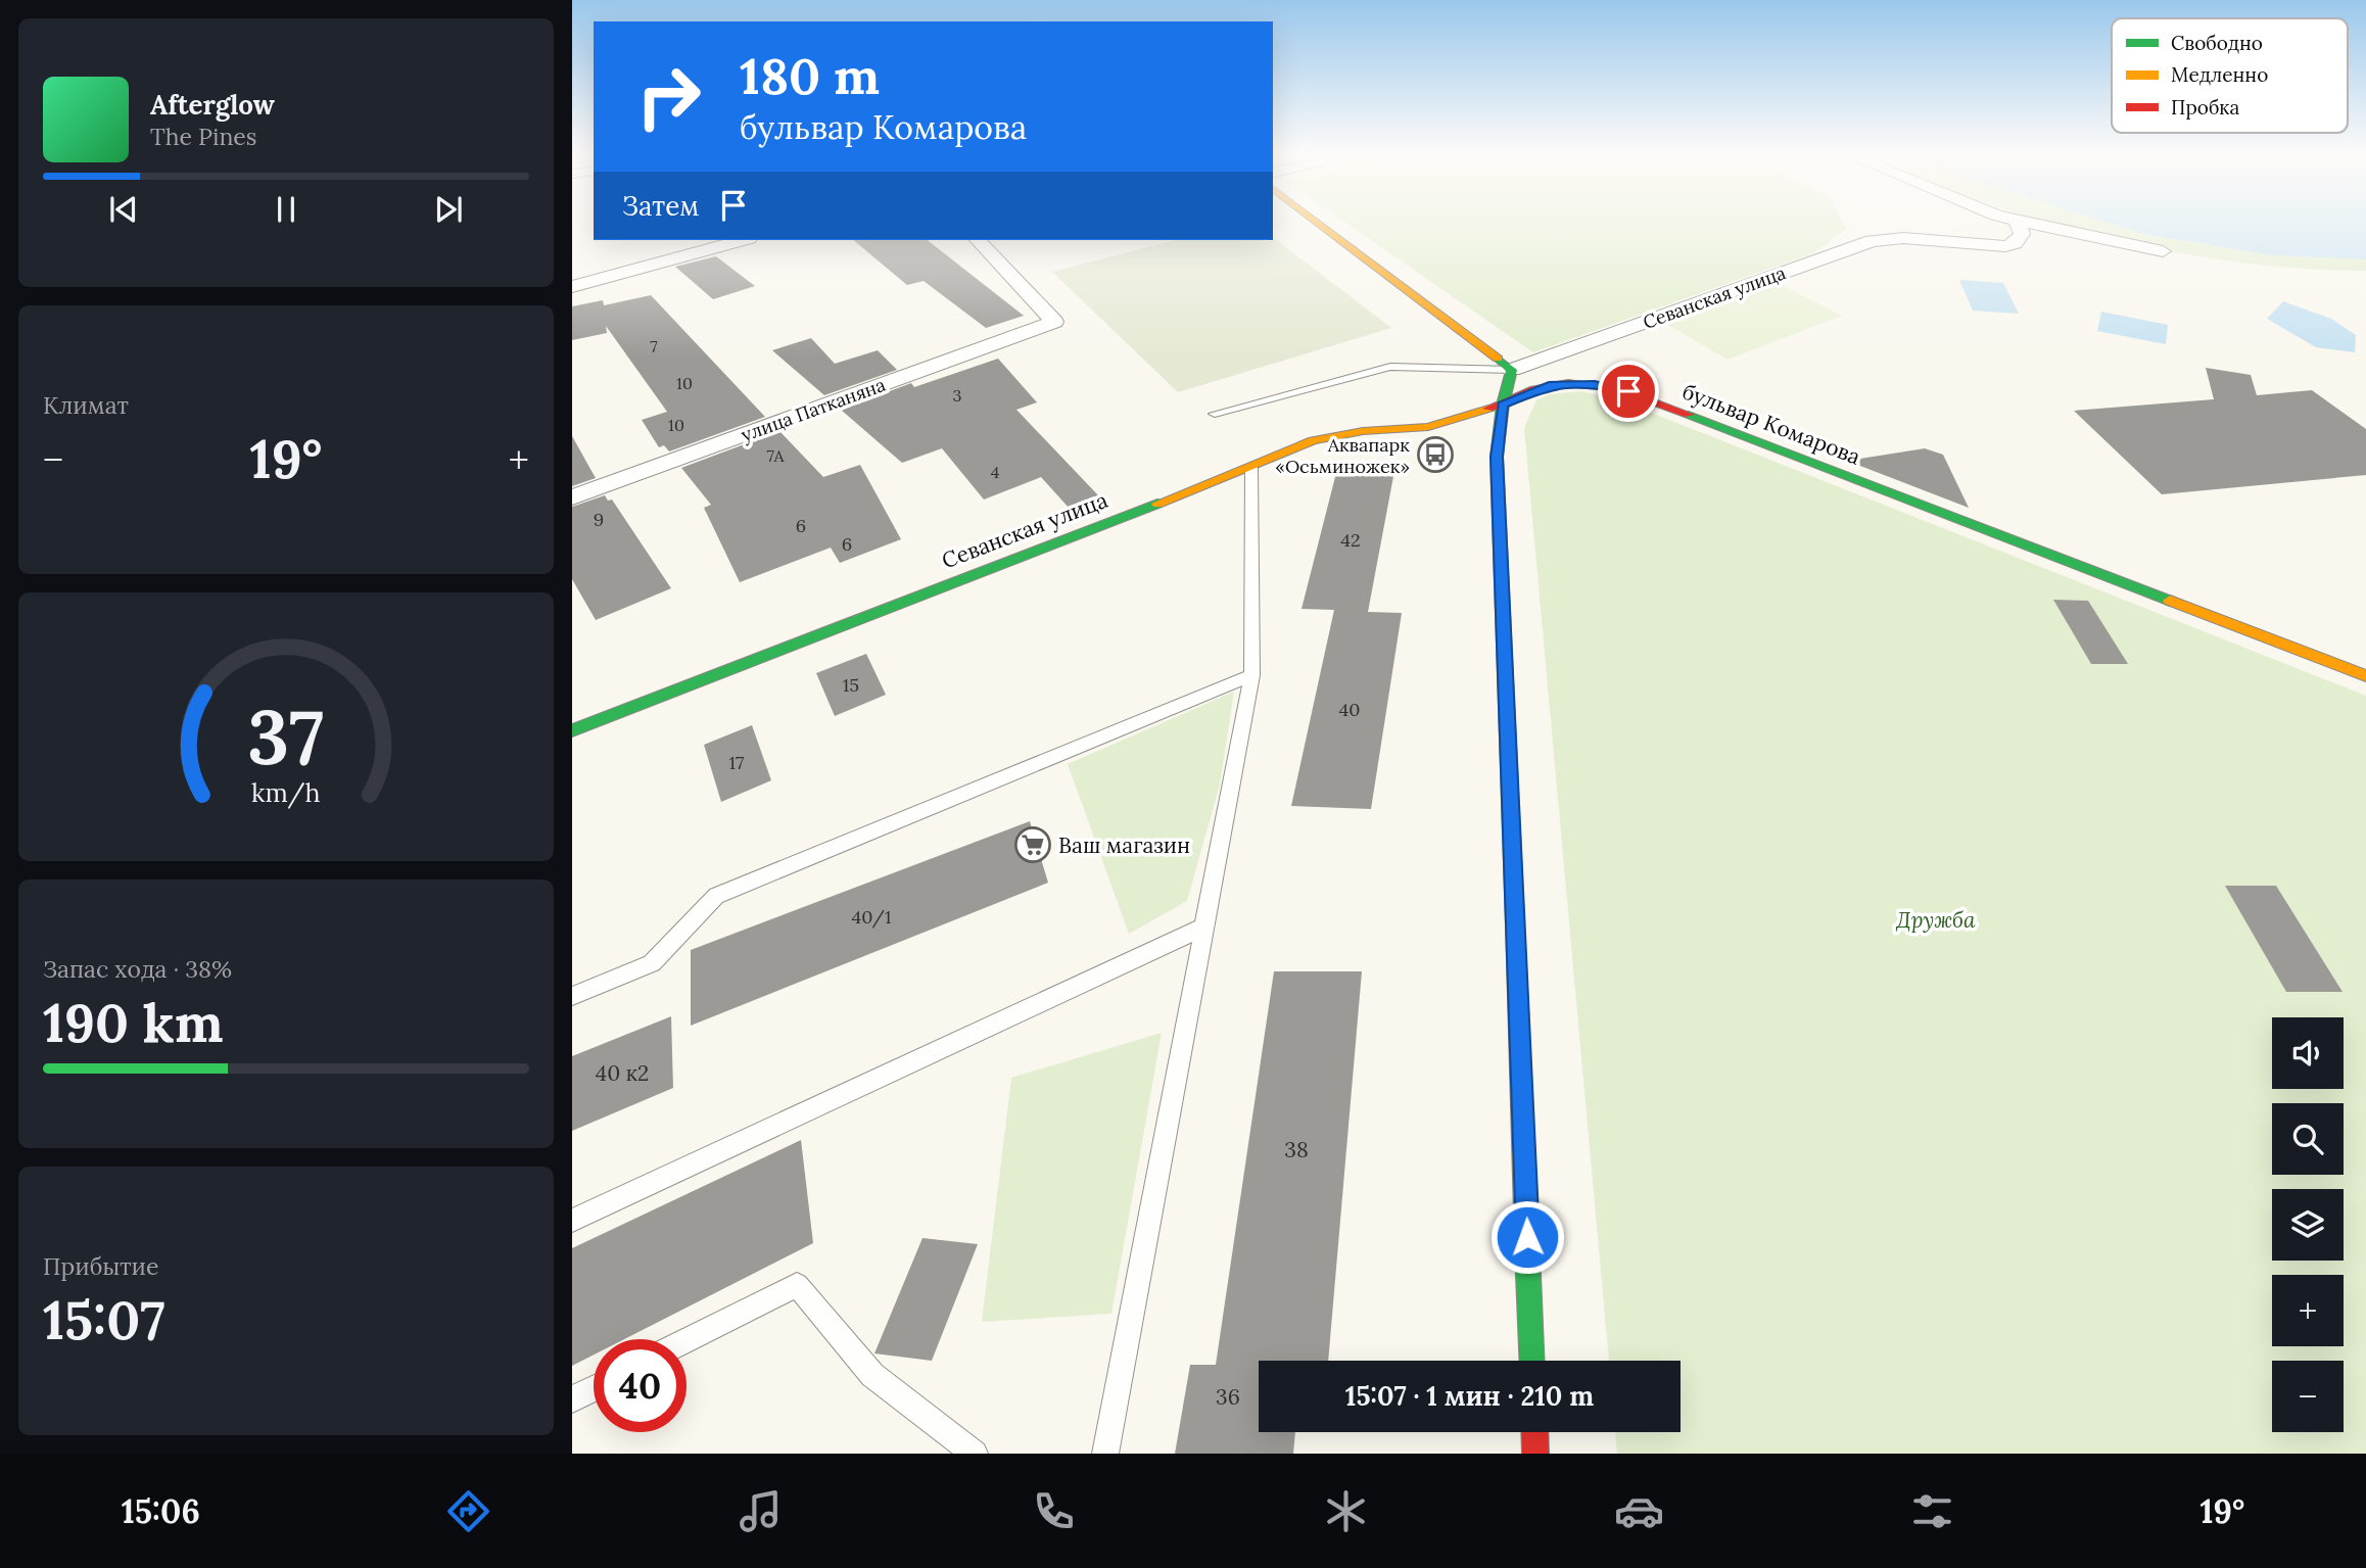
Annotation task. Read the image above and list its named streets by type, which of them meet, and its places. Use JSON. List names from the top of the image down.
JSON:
{
  "streets": {
    "street": ["Севанская улица", "улица Патканяна", "бульвар Комарова"]
  },
  "crossings": [
    ["Севанская улица", "бульвар Комарова"]
  ],
  "parks": ["Дружба"],
  "places": {
    "bus stop": ["Аквапарк «Осьминожек»"],
    "supermarket": ["Ваш магазин"]
  },
  "house_numbers": [
    "7",
    "10",
    "3",
    "10",
    "7А",
    "4",
    "9",
    "6",
    "42",
    "6",
    "15",
    "40",
    "17",
    "40/1",
    "40 к2",
    "38",
    "36"
  ],
  "legend": ["Свободно", "Медленно", "Пробка"],
  "page": {
    "turn": ["180 m", "бульвар Комарова"],
    "song": ["Afterglow", "The Pines"],
    "then": "Затем",
    "tile": [
      "Климат",
      ["Запас хода · 38%", "190 km"],
      ["Прибытие", "15:07"]
    ],
    "heat": ["−", "19°", "+"],
    "map_buttons": ["+", "−"],
    "limit": "40",
    "trip": "15:07 · 1 мин · 210 m",
    "tabs": ["15:06", "19°"],
    "gauge": ["37", "km/h"]
  }
}
